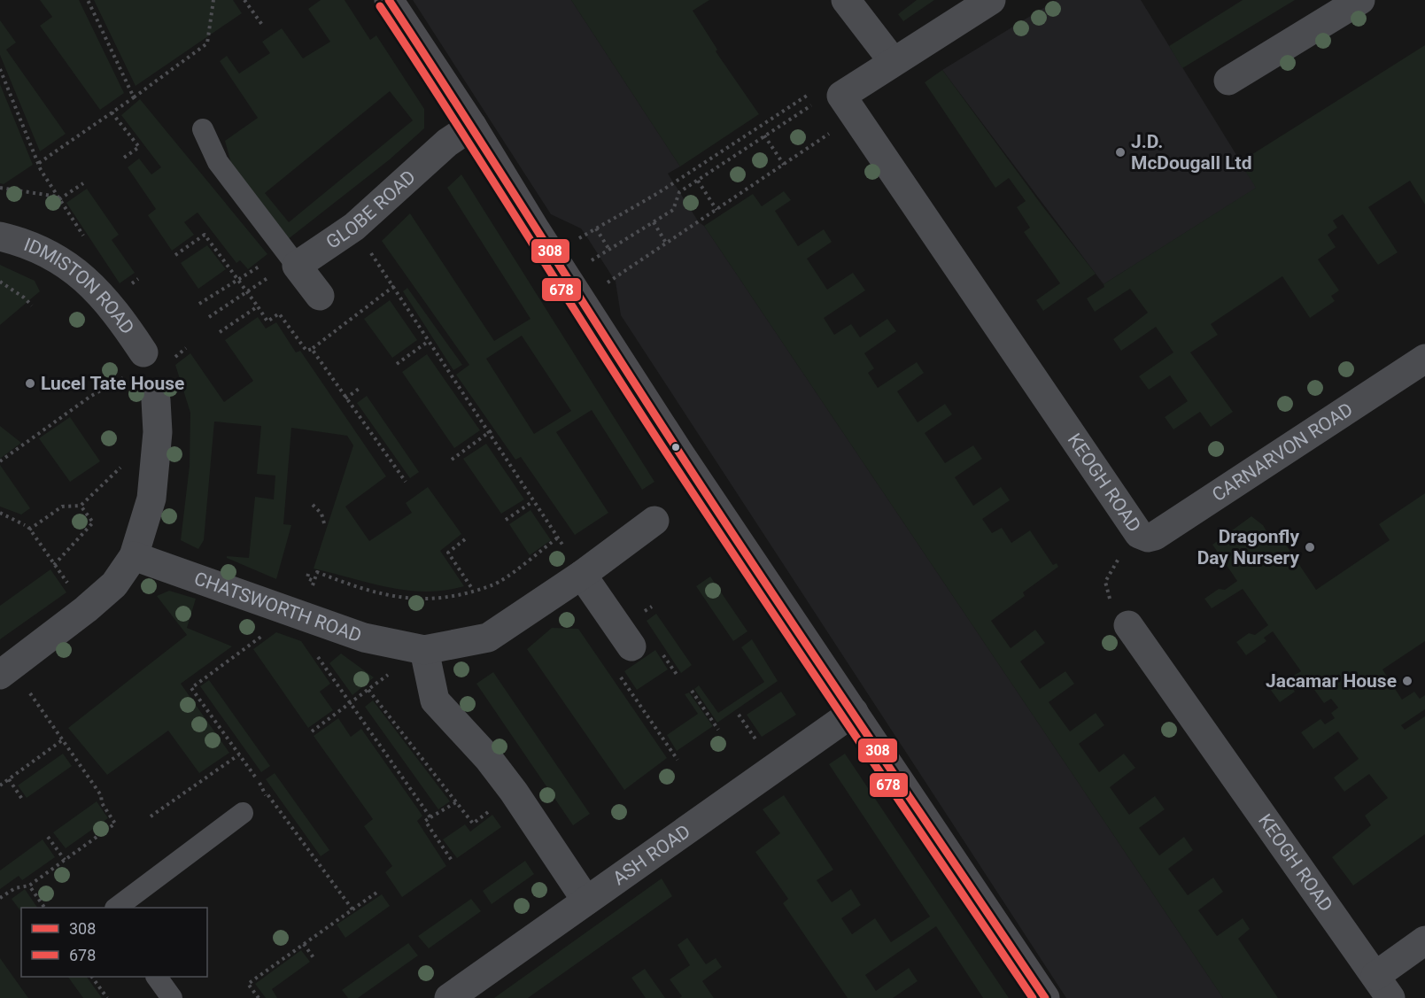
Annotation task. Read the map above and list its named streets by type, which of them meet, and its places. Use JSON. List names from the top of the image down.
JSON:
{
  "streets": {
    "street": [
      "GLOBE ROAD",
      "IDMISTON ROAD",
      "CARNARVON ROAD",
      "KEOGH ROAD",
      "CHATSWORTH ROAD",
      "ASH ROAD"
    ]
  },
  "crossings": [
    ["CARNARVON ROAD", "KEOGH ROAD"]
  ],
  "places": [
    "J.D. McDougall Ltd",
    "Lucel Tate House",
    "Dragonfly Day Nursery",
    "Jacamar House"
  ],
  "lines": ["transit line 308", "transit line 678"],
  "legend": ["308", "678"]
}
